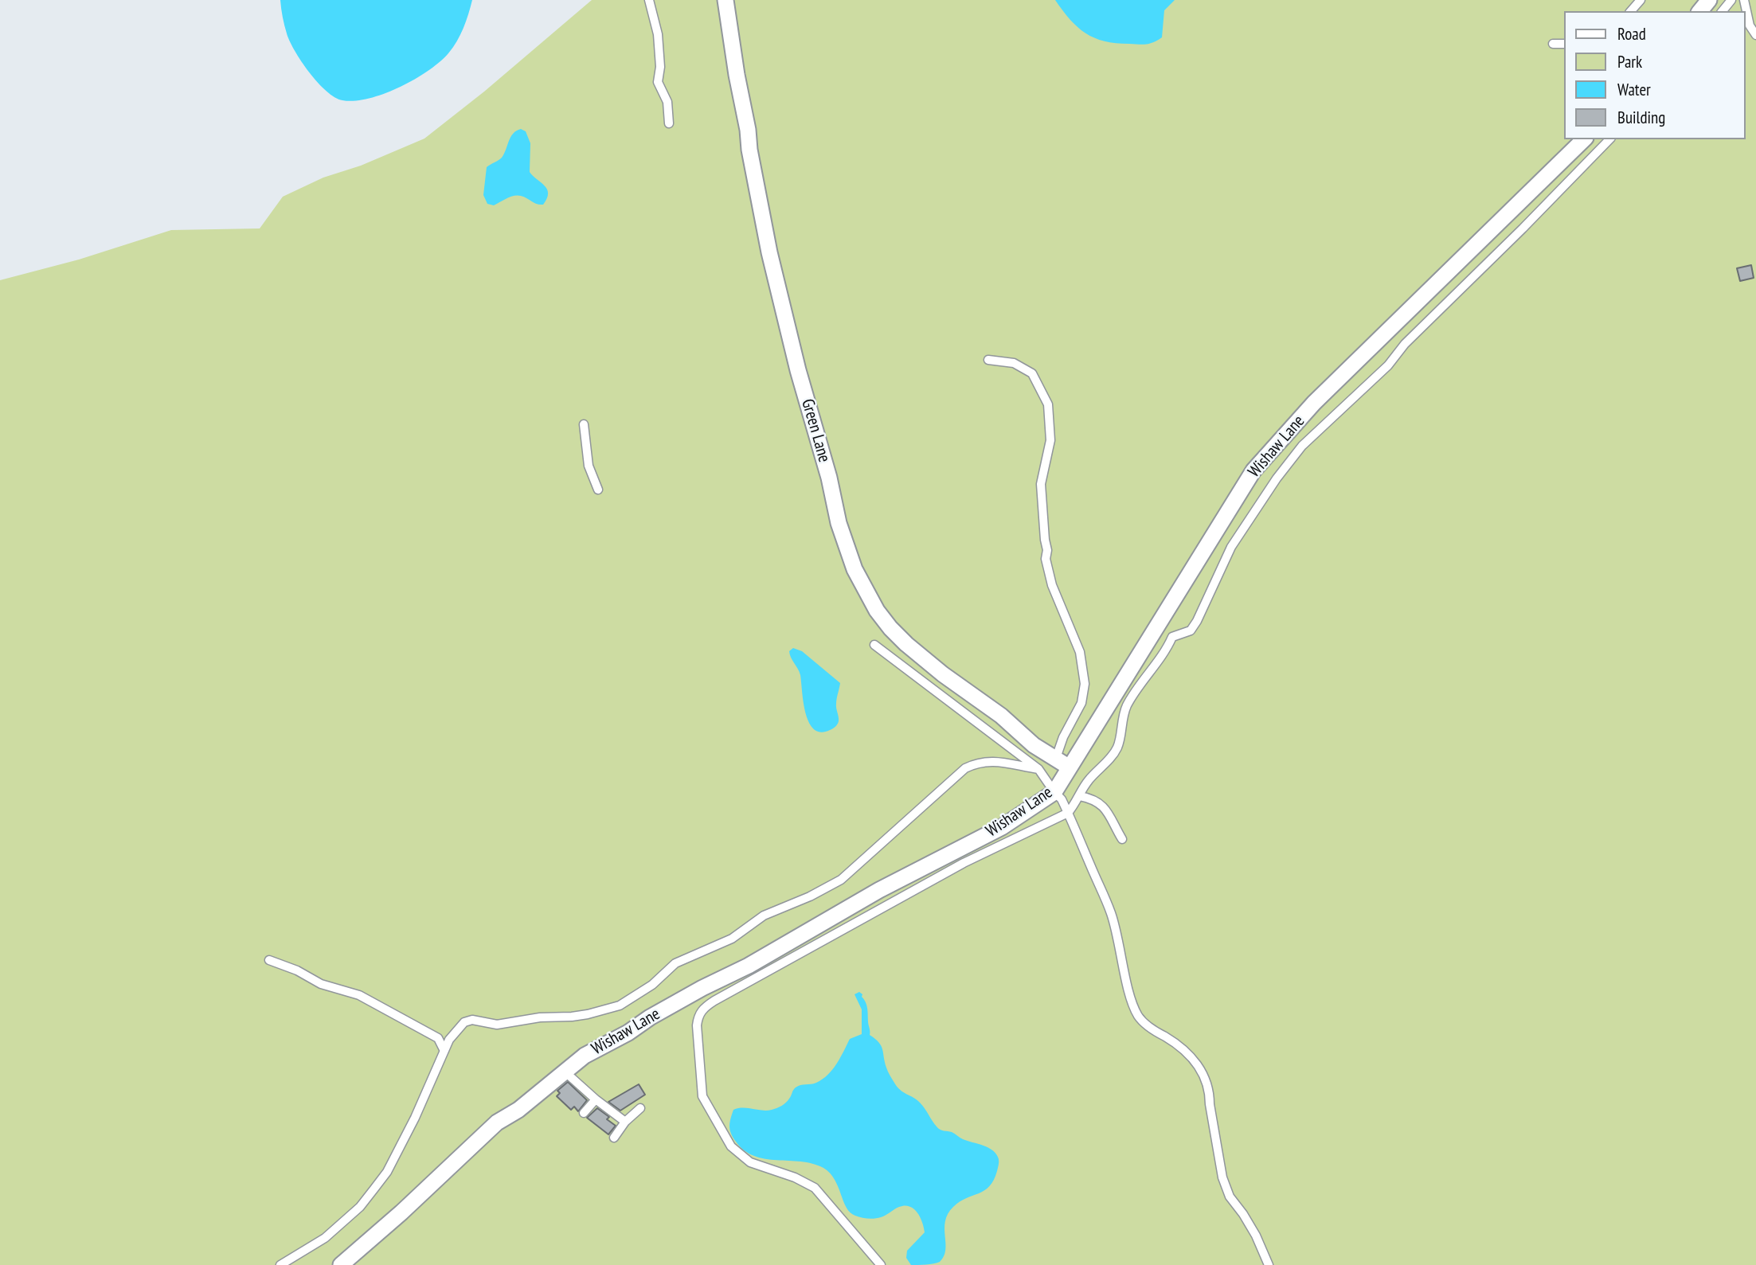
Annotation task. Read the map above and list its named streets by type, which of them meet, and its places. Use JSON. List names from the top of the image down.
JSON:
{
  "streets": {
    "street": ["Green Lane", "Wishaw Lane"]
  },
  "crossings": [
    ["Green Lane", "Wishaw Lane"]
  ],
  "legend": [
    "Road",
    "Park",
    "Water",
    "Building"
  ]
}
